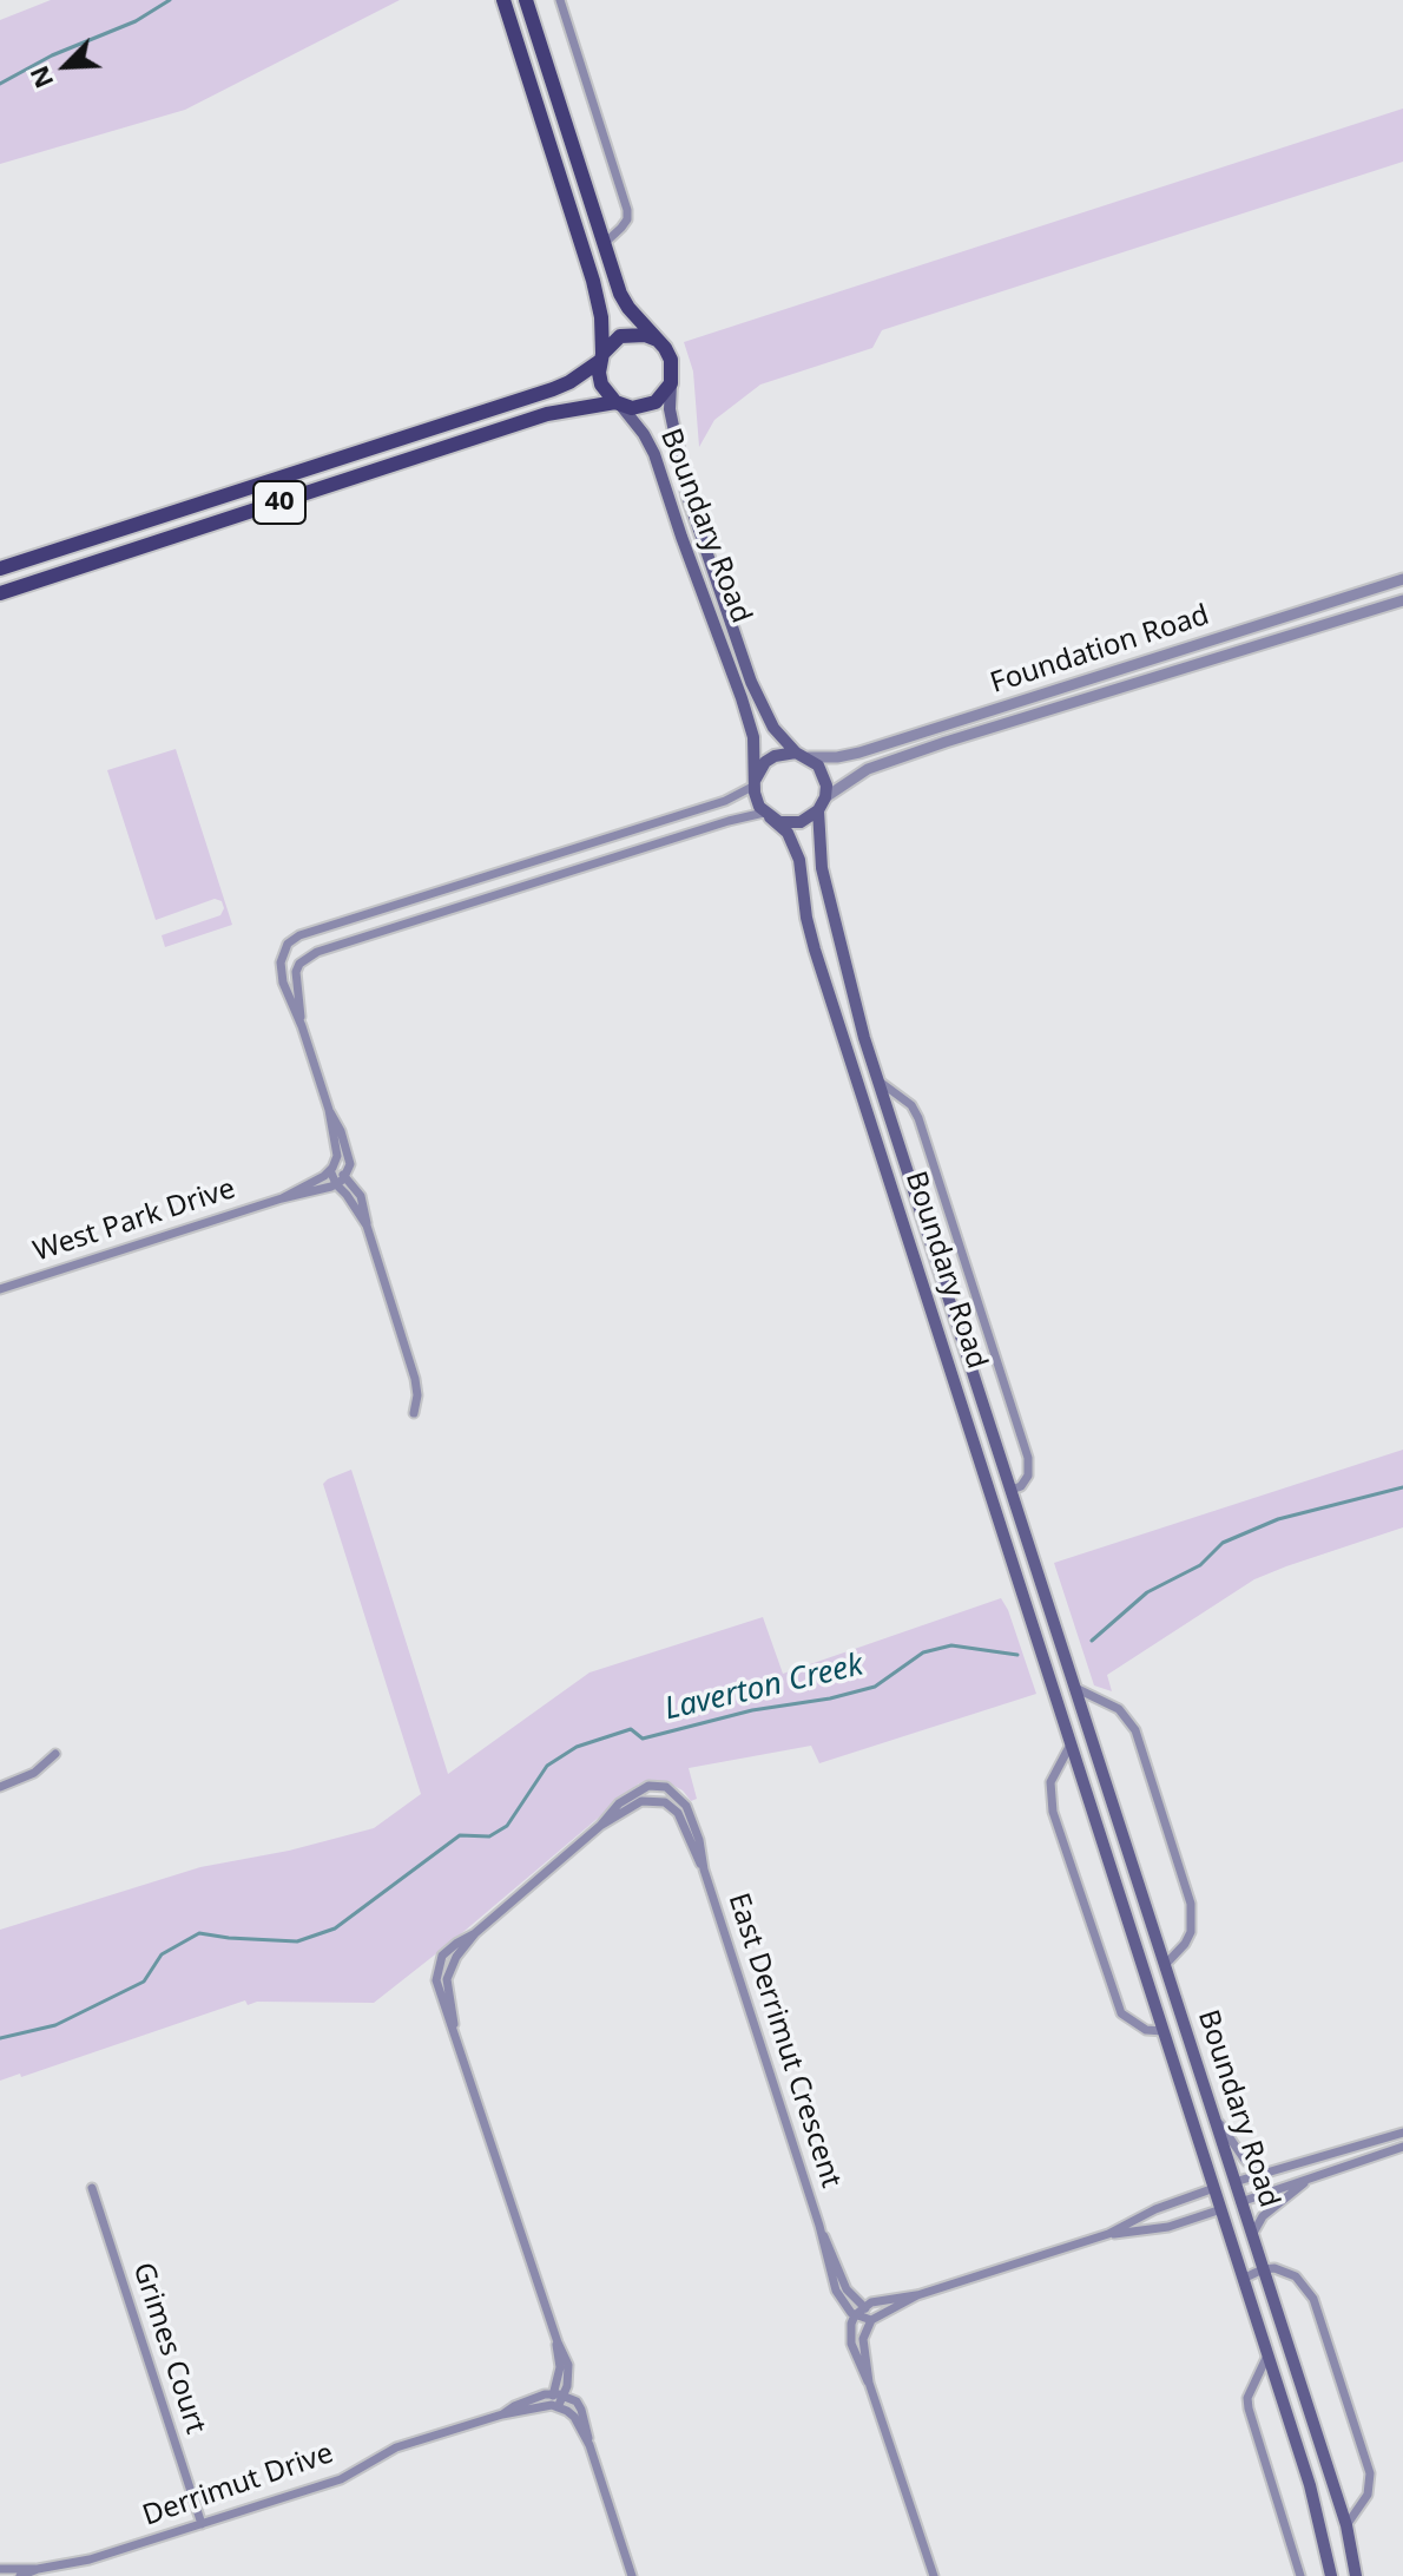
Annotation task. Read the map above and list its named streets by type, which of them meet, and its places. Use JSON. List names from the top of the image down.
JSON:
{
  "streets": {
    "main road": ["40", "Boundary Road"],
    "street": [
      "Foundation Road",
      "West Park Drive",
      "East Derrimut Crescent",
      "Grimes Court",
      "Derrimut Drive"
    ]
  },
  "crossings": [
    ["40", "Boundary Road"],
    ["Boundary Road", "Foundation Road"],
    ["East Derrimut Crescent", "Derrimut Drive"],
    ["Grimes Court", "Derrimut Drive"]
  ],
  "water": ["Laverton Creek"],
  "north": "bottom left"
}
